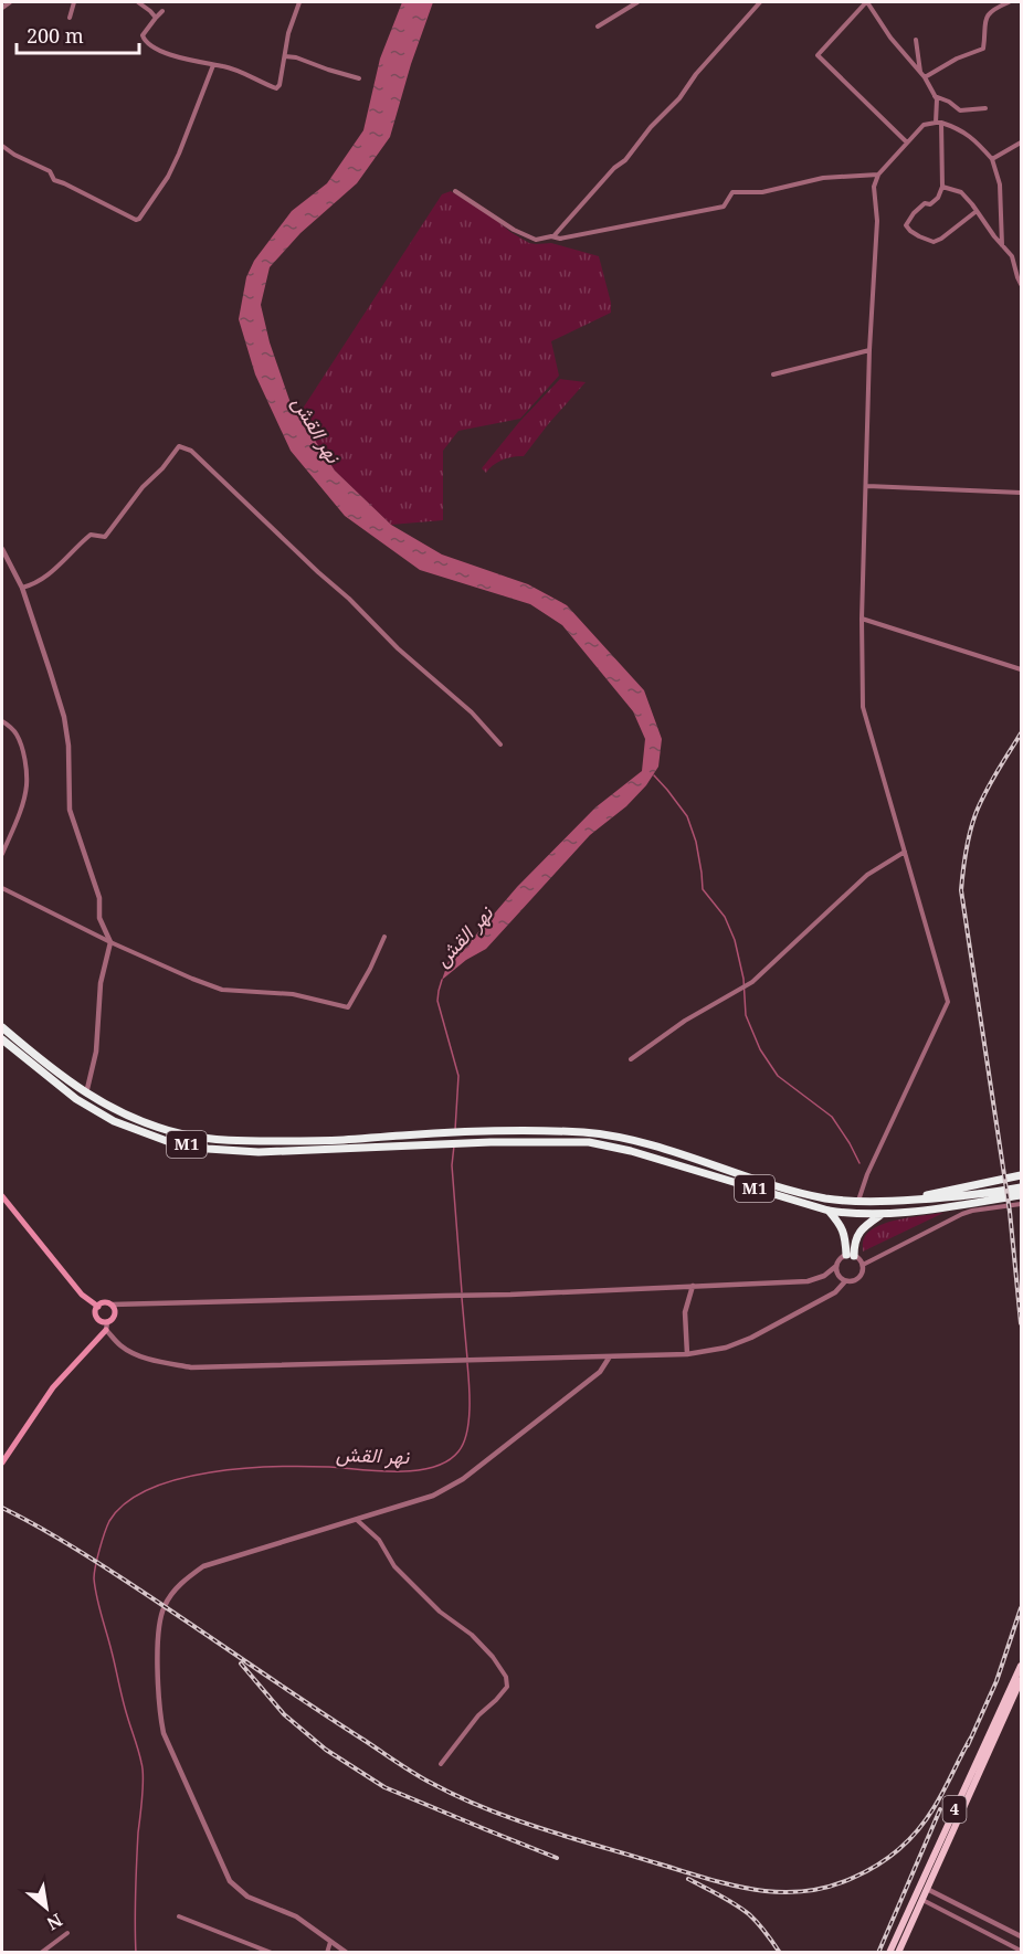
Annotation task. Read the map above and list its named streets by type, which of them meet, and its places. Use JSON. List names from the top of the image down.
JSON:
{
  "streets": {
    "highway": ["M1"],
    "main road": ["4"]
  },
  "water": ["نهر القش"],
  "scale_bar": "200 m",
  "north": "bottom right"
}
